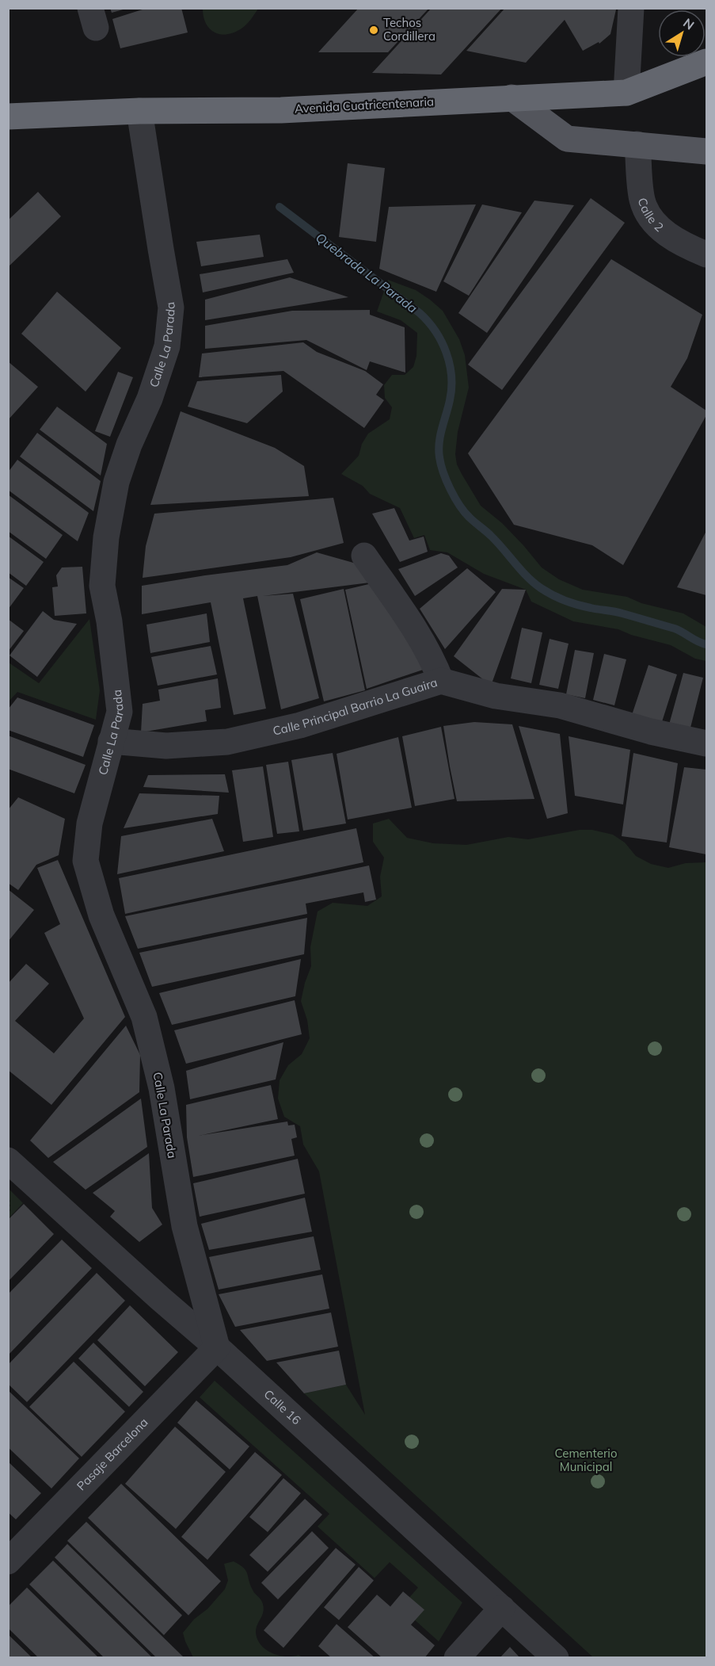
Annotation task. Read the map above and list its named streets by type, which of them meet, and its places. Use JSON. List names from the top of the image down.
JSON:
{
  "streets": {
    "highway": ["Avenida Cuatricentenaria"],
    "street": [
      "Calle 2",
      "Calle La Parada",
      "Calle Principal Barrio La Guaira",
      "Calle 16",
      "Pasaje Barcelona"
    ]
  },
  "crossings": [
    ["Avenida Cuatricentenaria", "Calle La Parada"],
    ["Calle La Parada", "Calle Principal Barrio La Guaira"],
    ["Calle La Parada", "Calle 16"],
    ["Calle La Parada", "Pasaje Barcelona"],
    ["Calle 16", "Pasaje Barcelona"]
  ],
  "water": ["Quebrada La Parada"],
  "parks": ["Cementerio Municipal"],
  "places": ["Techos Cordillera"],
  "north": "top right"
}
